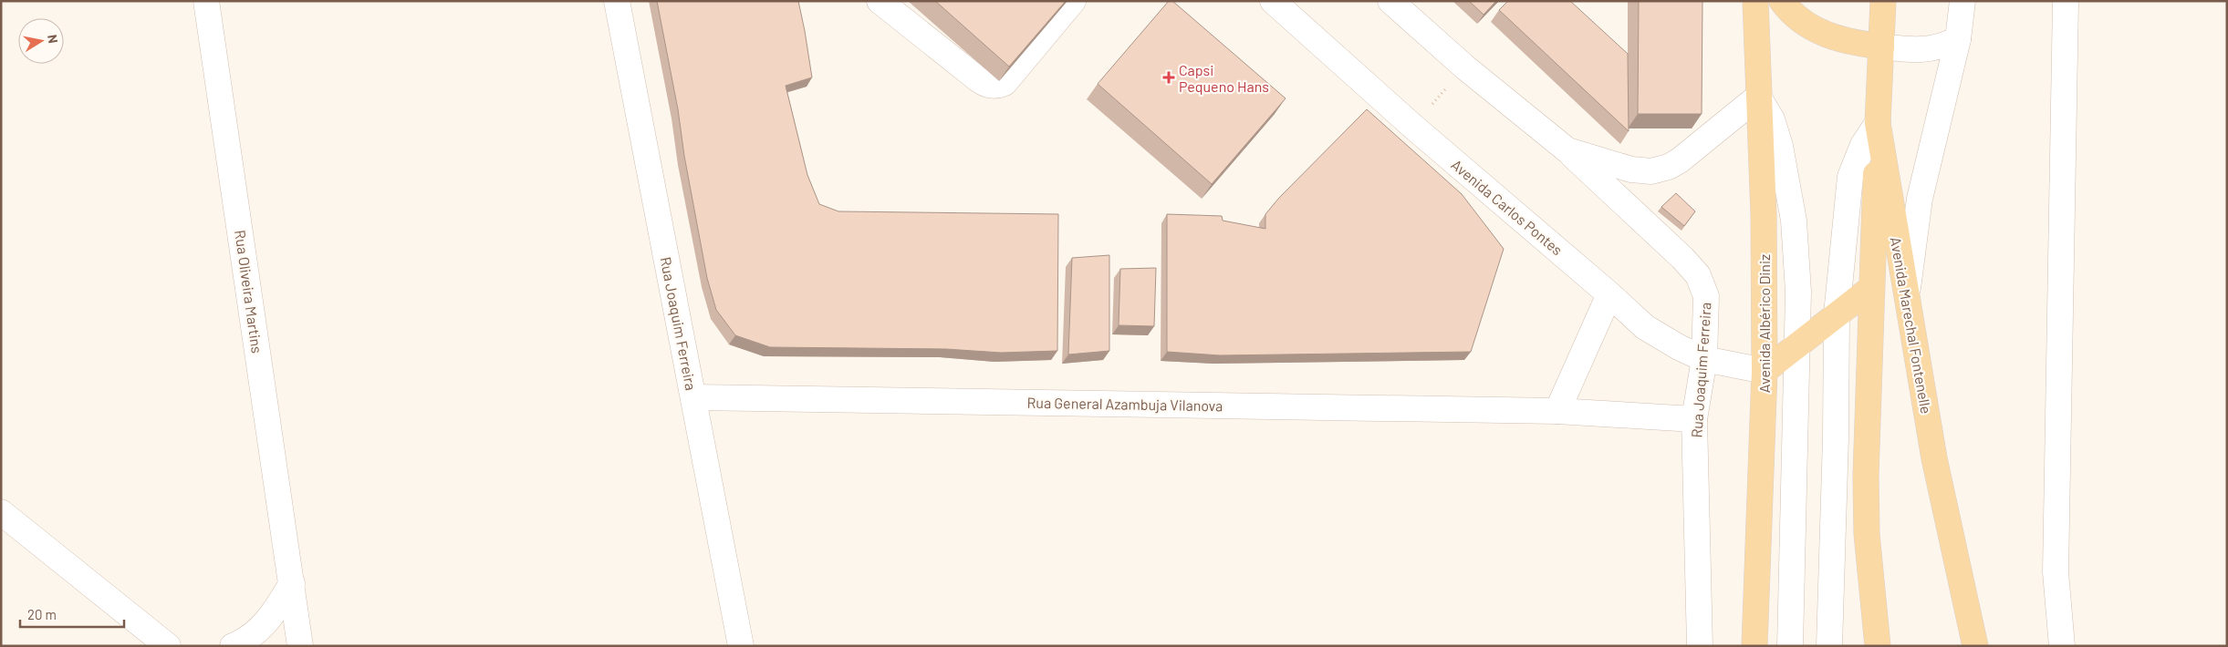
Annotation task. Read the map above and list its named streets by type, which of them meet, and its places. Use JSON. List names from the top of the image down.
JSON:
{
  "streets": {
    "main road": ["Avenida Albérico Diniz", "Avenida Marechal Fontenelle"],
    "street": [
      "Avenida Carlos Pontes",
      "Rua Oliveira Martins",
      "Rua Joaquim Ferreira",
      "Rua General Azambuja Vilanova"
    ]
  },
  "crossings": [
    ["Avenida Carlos Pontes", "Rua Joaquim Ferreira"],
    ["Avenida Carlos Pontes", "Avenida Albérico Diniz"],
    ["Rua Joaquim Ferreira", "Rua General Azambuja Vilanova"]
  ],
  "places": {
    "health": ["Capsi Pequeno Hans"]
  },
  "scale_bar": "20 m",
  "north": "right"
}
